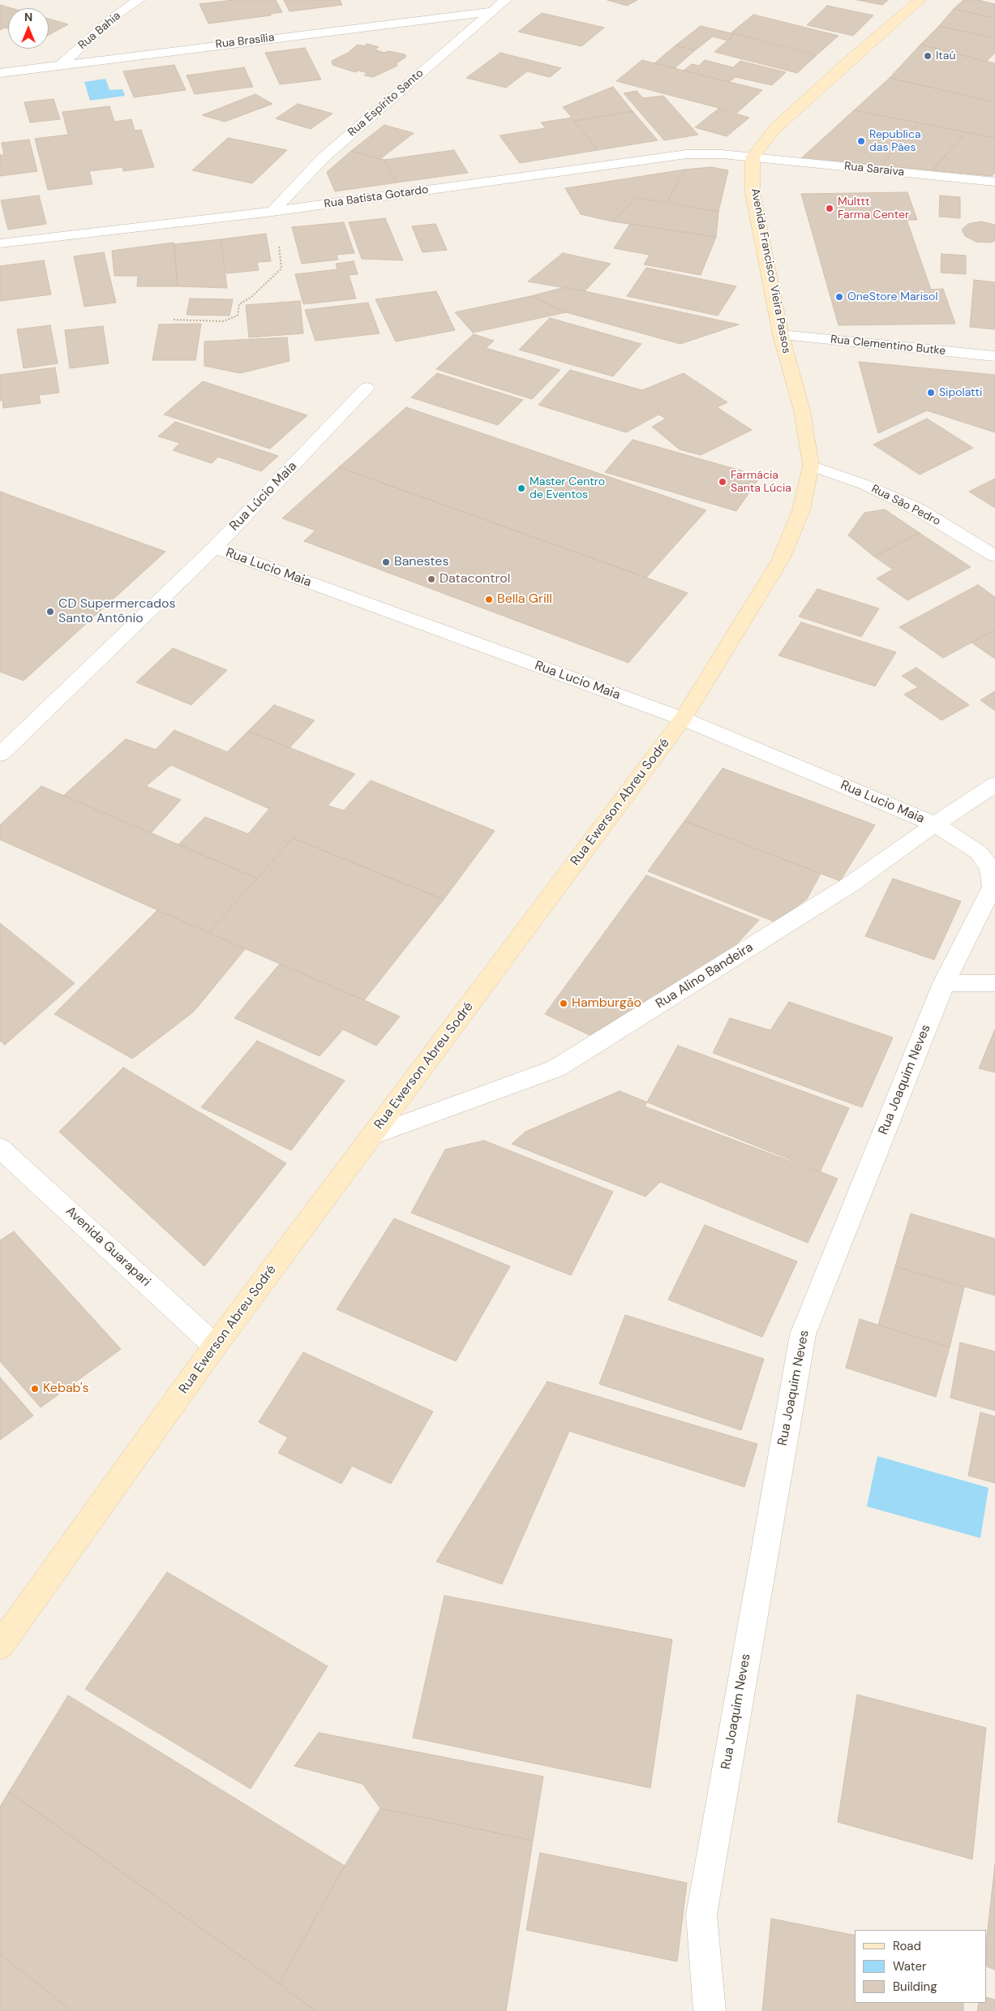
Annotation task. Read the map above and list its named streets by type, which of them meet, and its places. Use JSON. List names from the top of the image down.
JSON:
{
  "streets": {
    "main road": ["Avenida Francisco Vieira Passos", "Rua Ewerson Abreu Sodré"],
    "street": [
      "Rua Bahia",
      "Rua Brasília",
      "Rua Espírito Santo",
      "Rua Saraiva",
      "Rua Batista Gotardo",
      "Rua Clementino Butke",
      "Rua Lúcio Maia",
      "Rua São Pedro",
      "Rua Lucio Maia",
      "Rua Alino Bandeira",
      "Rua Joaquim Neves",
      "Avenida Guarapari"
    ]
  },
  "crossings": [
    ["Rua Bahia", "Rua Brasília"],
    ["Rua Brasília", "Rua Espírito Santo"],
    ["Rua Espírito Santo", "Rua Batista Gotardo"],
    ["Rua Saraiva", "Rua Batista Gotardo"],
    ["Rua Saraiva", "Avenida Francisco Vieira Passos"],
    ["Rua Batista Gotardo", "Avenida Francisco Vieira Passos"],
    ["Avenida Francisco Vieira Passos", "Rua Clementino Butke"],
    ["Avenida Francisco Vieira Passos", "Rua São Pedro"],
    ["Avenida Francisco Vieira Passos", "Rua Ewerson Abreu Sodré"],
    ["Rua Lúcio Maia", "Rua Lucio Maia"],
    ["Rua São Pedro", "Rua Ewerson Abreu Sodré"],
    ["Rua Lucio Maia", "Rua Ewerson Abreu Sodré"],
    ["Rua Lucio Maia", "Rua Alino Bandeira"],
    ["Rua Lucio Maia", "Rua Joaquim Neves"],
    ["Rua Ewerson Abreu Sodré", "Rua Alino Bandeira"],
    ["Rua Ewerson Abreu Sodré", "Avenida Guarapari"],
    ["Rua Alino Bandeira", "Rua Joaquim Neves"]
  ],
  "places": [
    "Itaú",
    "Republica das Pães",
    "Multtt Farma Center",
    "OneStore Marisol",
    "Sipolatti",
    "Farmácia Santa Lúcia",
    "Master Centro de Eventos",
    "Banestes",
    "Datacontrol",
    "Bella Grill",
    "CD Supermercados Santo Antônio",
    "Hamburgão",
    "Kebab's"
  ],
  "legend": ["Road", "Water", "Building"],
  "north": "top"
}
